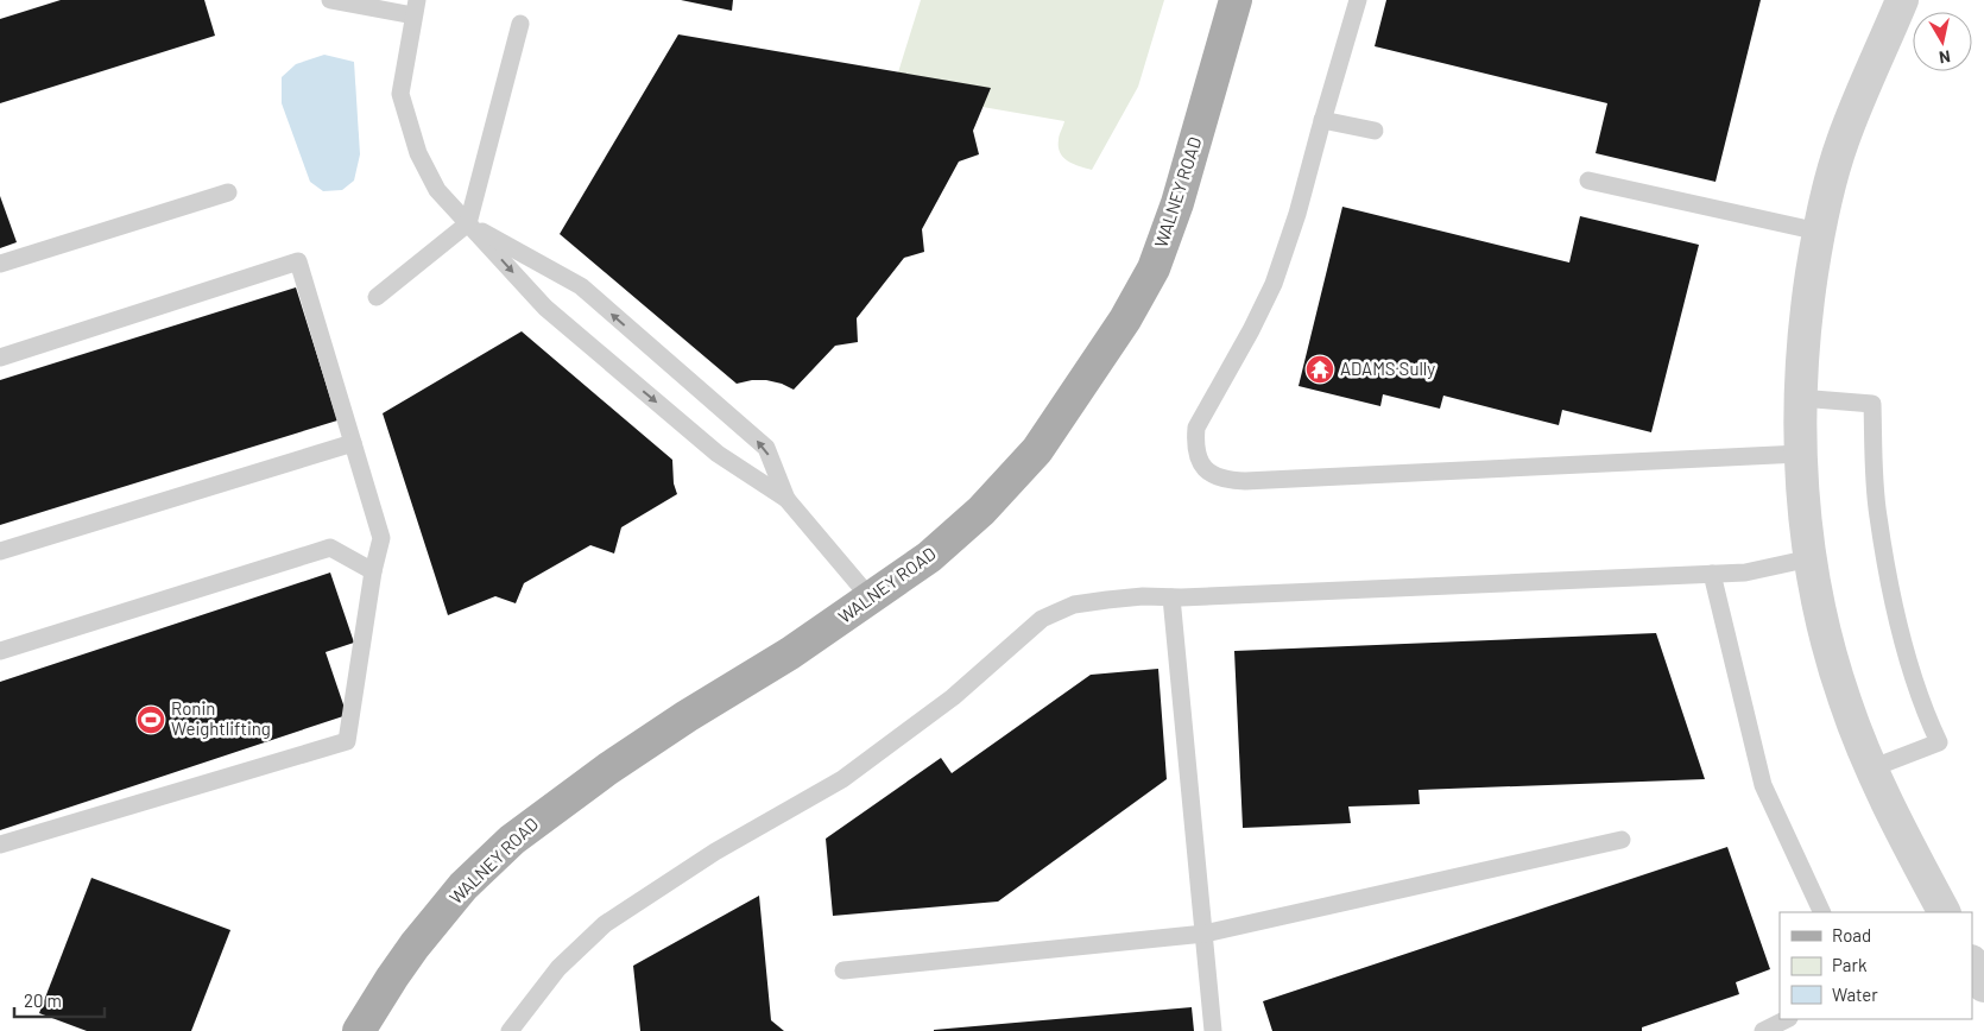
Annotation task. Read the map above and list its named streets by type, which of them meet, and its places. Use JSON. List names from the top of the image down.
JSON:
{
  "streets": {
    "main road": ["WALNEY ROAD"]
  },
  "places": {
    "temple": ["ADAMS Sully"],
    "sports": ["Ronin Weightlifting"]
  },
  "legend": ["Road", "Park", "Water"],
  "scale_bar": "20 m",
  "north": "bottom"
}
